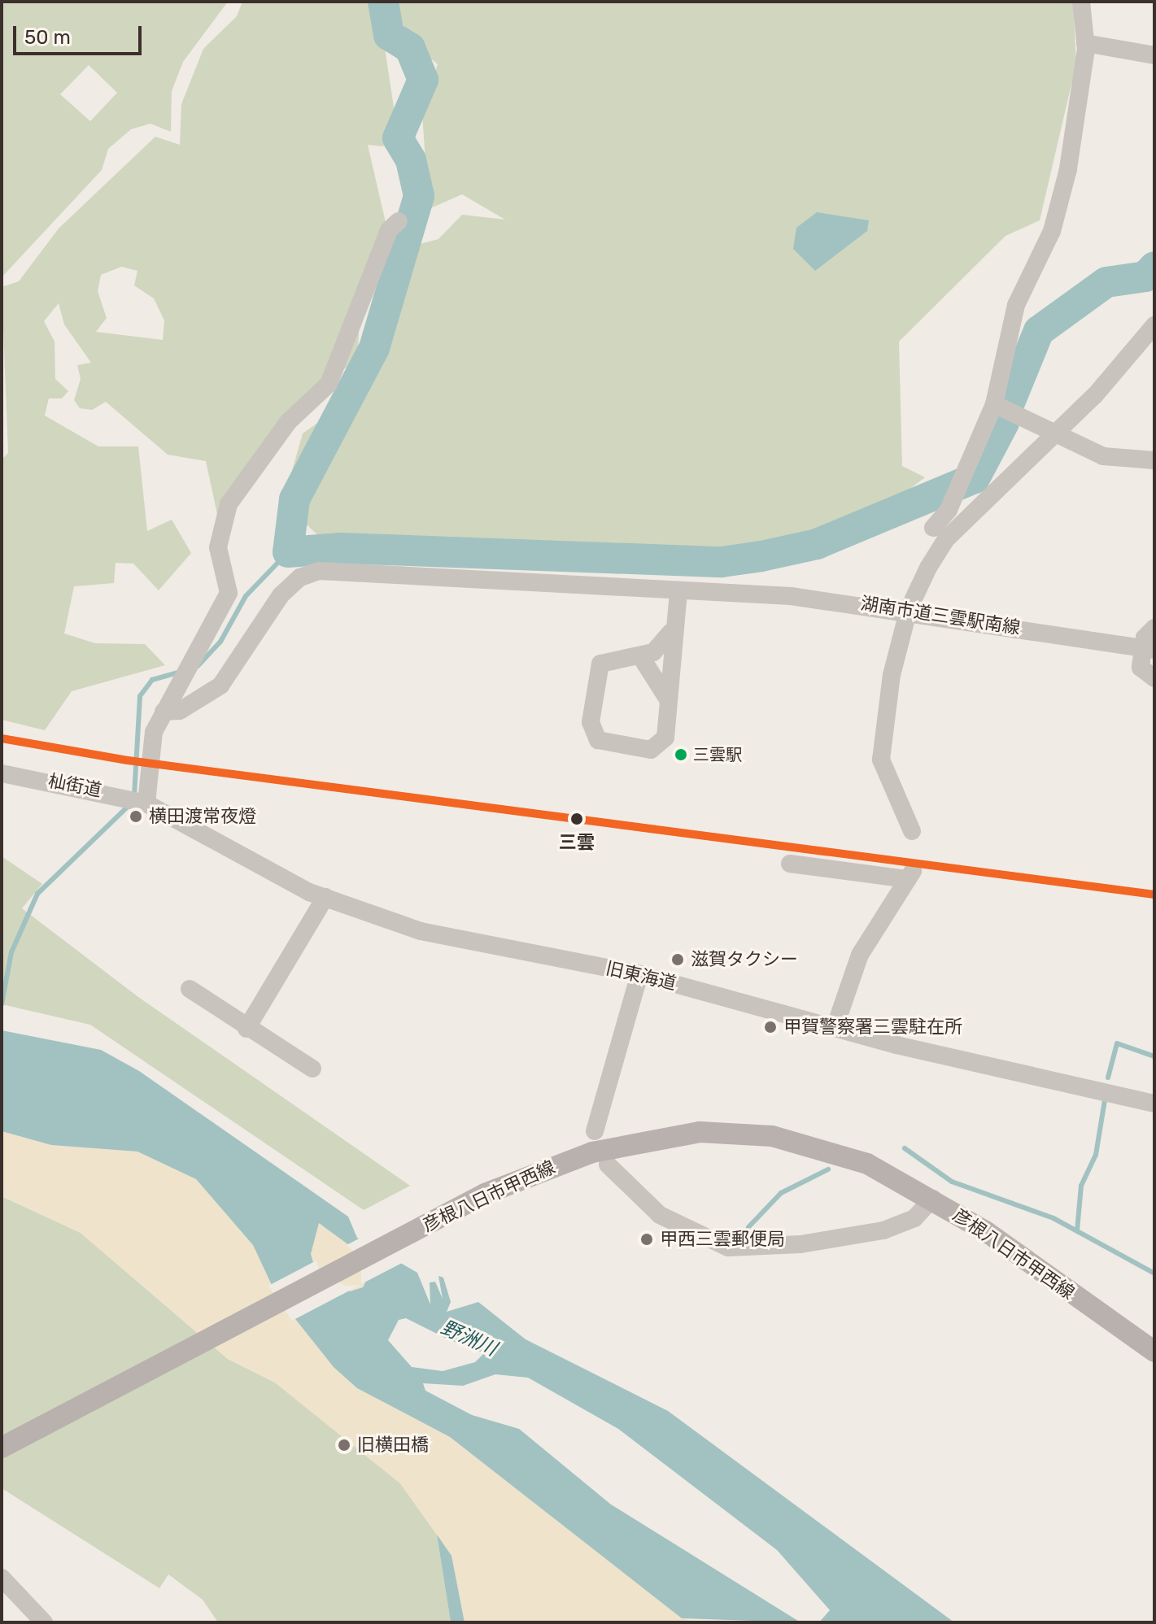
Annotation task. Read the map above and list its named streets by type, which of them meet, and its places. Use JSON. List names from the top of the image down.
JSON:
{
  "streets": {
    "main road": ["彦根八日市甲西線"],
    "street": ["湖南市道三雲駅南線", "杣街道", "旧東海道"]
  },
  "crossings": [
    ["杣街道", "旧東海道"]
  ],
  "water": ["野洲川"],
  "places": [
    "三雲駅",
    "横田渡常夜燈",
    "三雲",
    "滋賀タクシー",
    "甲賀警察署三雲駐在所",
    "甲西三雲郵便局",
    "旧横田橋"
  ],
  "scale_bar": "50 m"
}
